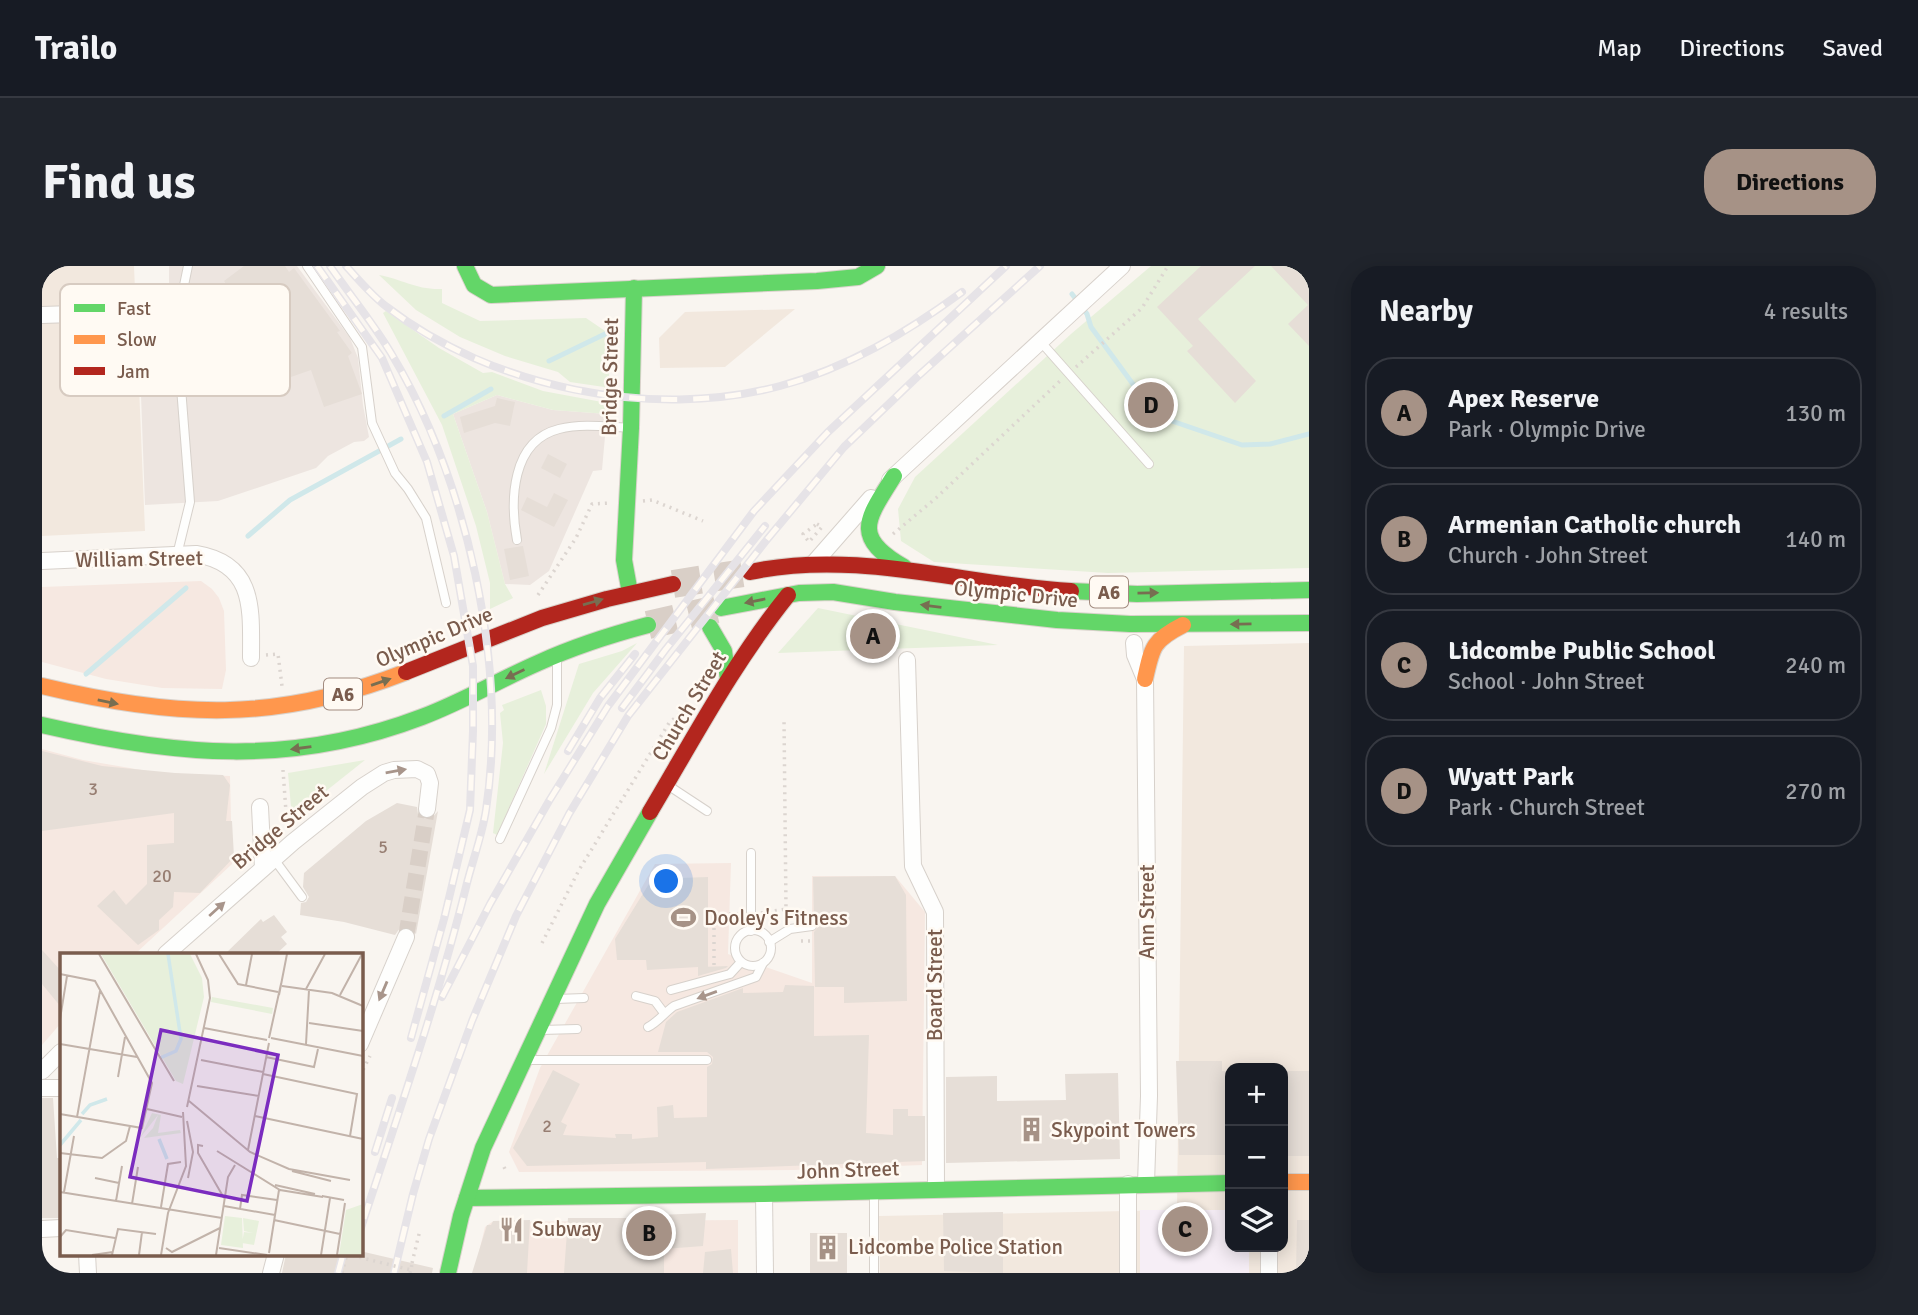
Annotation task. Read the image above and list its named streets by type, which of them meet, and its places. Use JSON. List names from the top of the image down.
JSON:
{
  "streets": {
    "main road": [
      "Bridge Street",
      "A6",
      "Olympic Drive",
      "Church Street",
      "John Street"
    ],
    "street": ["William Street", "Ann Street", "Board Street"]
  },
  "crossings": [
    ["Bridge Street", "Olympic Drive"],
    ["Olympic Drive", "Church Street"],
    ["Church Street", "John Street"],
    ["Ann Street", "John Street"],
    ["Board Street", "John Street"]
  ],
  "places": {
    "sports": ["Dooley's Fitness"],
    "building": ["Skypoint Towers", "Lidcombe Police Station"],
    "restaurant": ["Subway"]
  },
  "house_numbers": [
    "3",
    "5",
    "20",
    "2"
  ],
  "legend": ["Fast", "Slow", "Jam"],
  "page": {
    "header": "Trailo",
    "nav": ["Map", "Directions", "Saved"],
    "buttons": "Directions",
    "title": "Find us",
    "heading": ["Nearby", "4 results"],
    "list": [
      {
        "mark": "A",
        "name": "Apex Reserve",
        "note": "Park · Olympic Drive",
        "value": "130 m"
      },
      {
        "mark": "B",
        "name": "Armenian Catholic church",
        "note": "Church · John Street",
        "value": "140 m"
      },
      {
        "mark": "C",
        "name": "Lidcombe Public School",
        "note": "School · John Street",
        "value": "240 m"
      },
      {
        "mark": "D",
        "name": "Wyatt Park",
        "note": "Park · Church Street",
        "value": "270 m"
      }
    ],
    "pins": [
      "D",
      "A",
      "C",
      "B"
    ],
    "map_buttons": ["+", "−"]
  }
}
